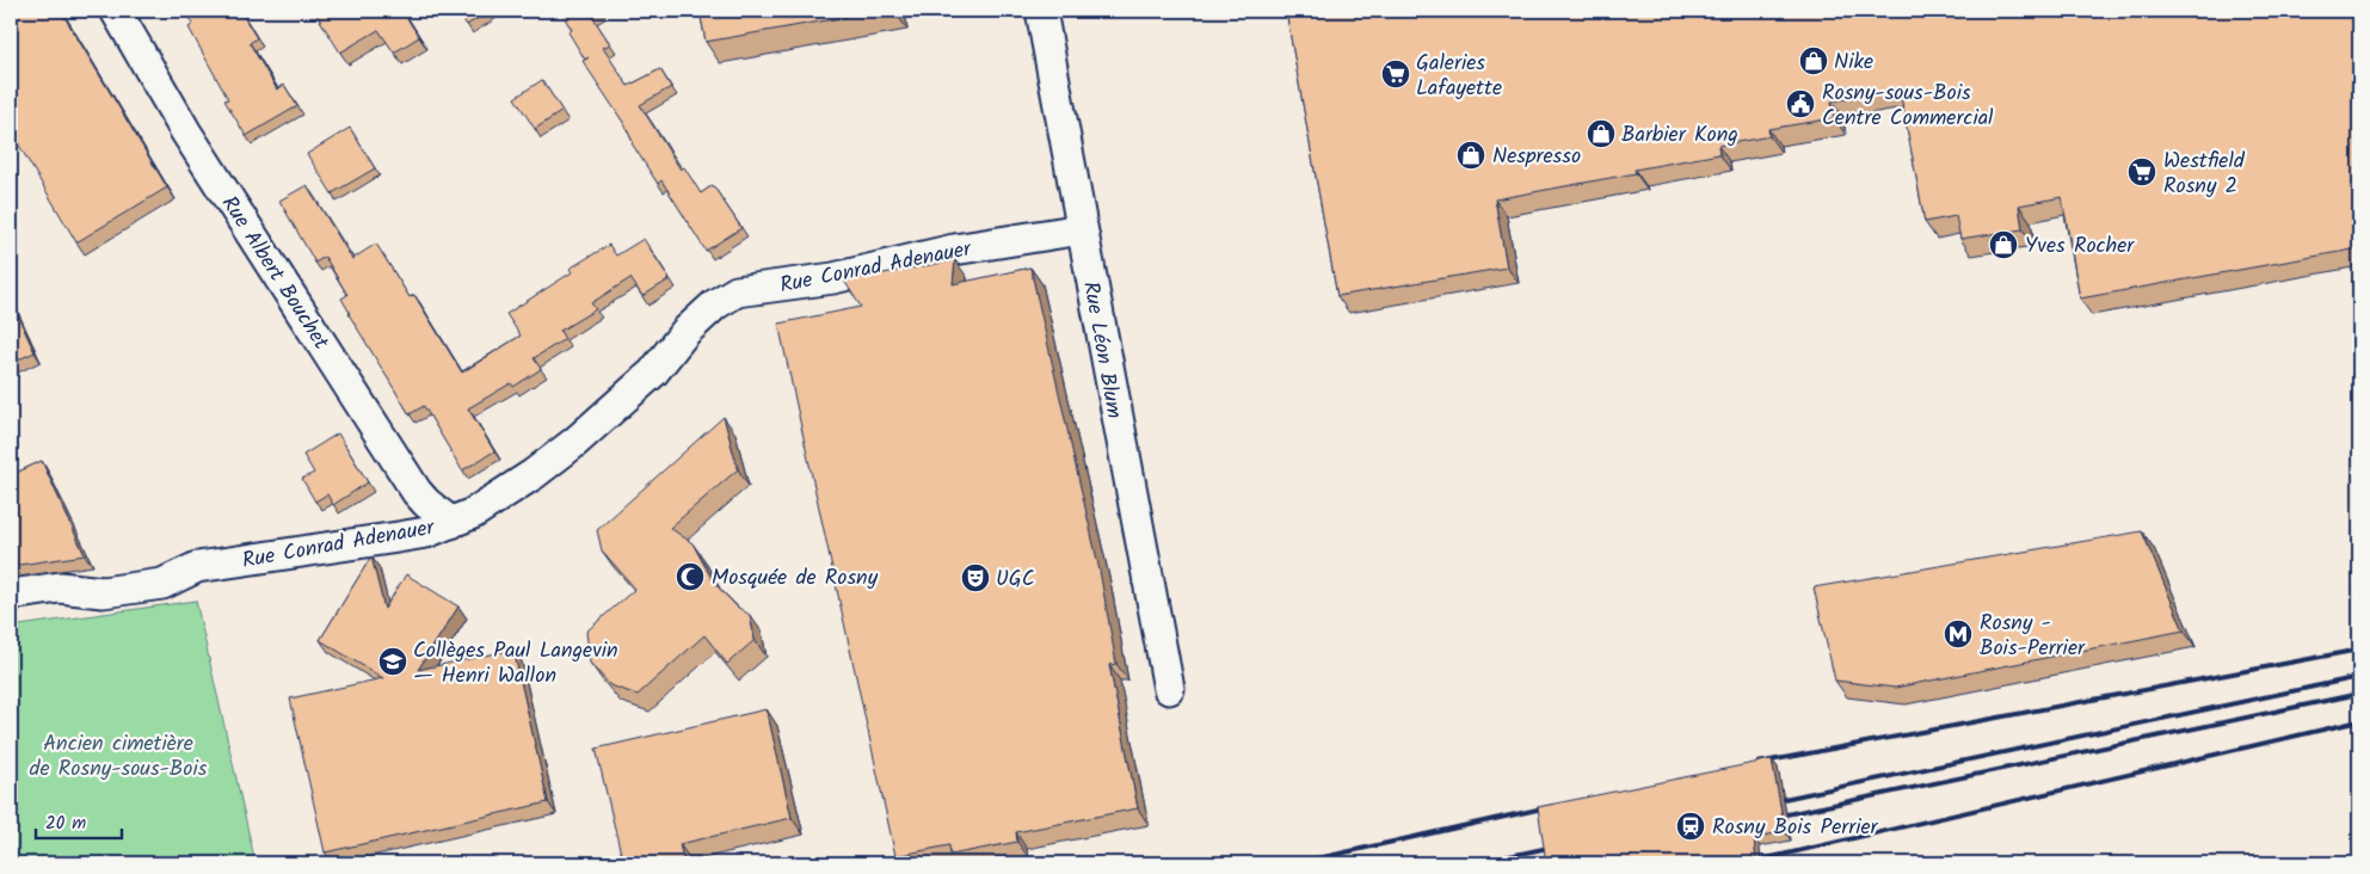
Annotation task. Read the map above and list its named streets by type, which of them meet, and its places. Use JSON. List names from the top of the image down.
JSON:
{
  "streets": {
    "street": ["Rue Conrad Adenauer", "Rue Albert Bouchet", "Rue Léon Blum"]
  },
  "crossings": [
    ["Rue Conrad Adenauer", "Rue Albert Bouchet"],
    ["Rue Conrad Adenauer", "Rue Léon Blum"]
  ],
  "parks": ["Ancien cimetière de Rosny-sous-Bois"],
  "places": {
    "shop": [
      "Nike",
      "Barbier Kong",
      "Nespresso",
      "Yves Rocher"
    ],
    "supermarket": ["Galeries Lafayette", "Westfield Rosny 2"],
    "public building": ["Rosny-sous-Bois Centre Commercial"],
    "mosque": ["Mosquée de Rosny"],
    "theatre": ["UGC"],
    "metro station": ["Rosny - Bois-Perrier"],
    "school or university": ["Collèges Paul Langevin — Henri Wallon"],
    "station": ["Rosny Bois Perrier"]
  },
  "scale_bar": "20 m"
}
